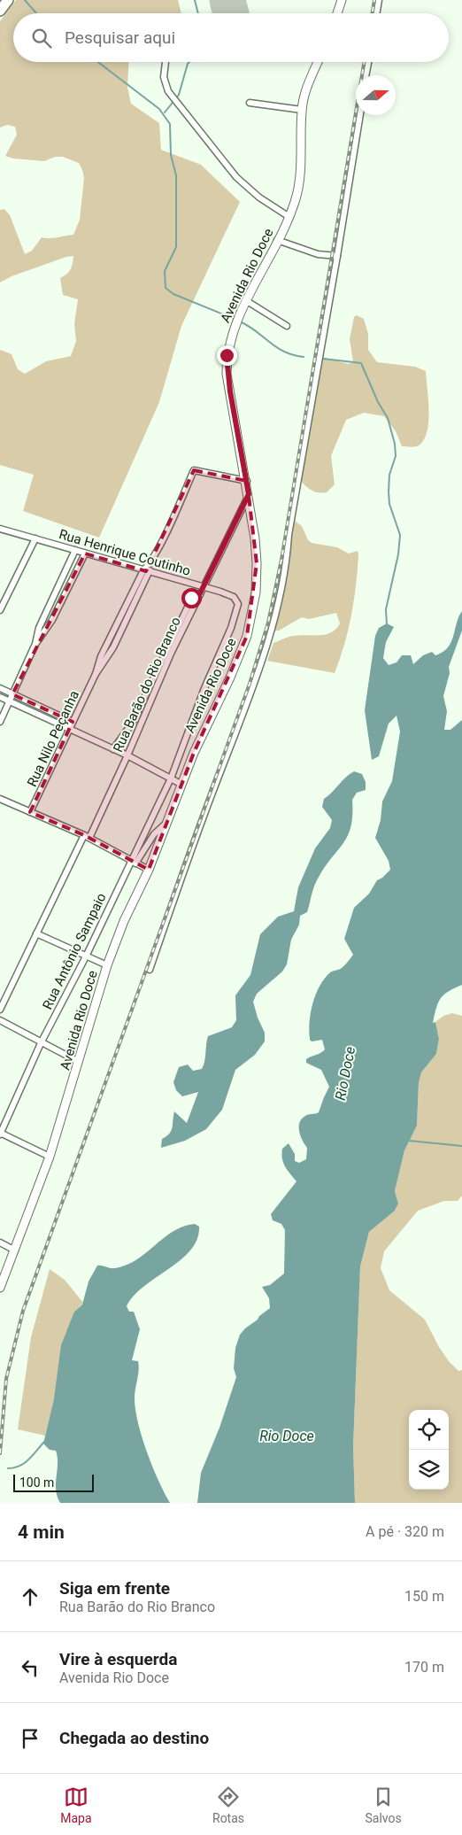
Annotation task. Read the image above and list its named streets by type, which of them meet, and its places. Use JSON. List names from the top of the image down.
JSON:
{
  "streets": {
    "street": [
      "Avenida Rio Doce",
      "Rua Henrique Coutinho",
      "Rua Barão do Rio Branco",
      "Rua Nilo Peçanha",
      "Rua Antônio Sampaio"
    ]
  },
  "crossings": [
    ["Avenida Rio Doce", "Rua Barão do Rio Branco"],
    ["Avenida Rio Doce", "Rua Nilo Peçanha"],
    ["Rua Henrique Coutinho", "Rua Barão do Rio Branco"],
    ["Rua Henrique Coutinho", "Rua Nilo Peçanha"],
    ["Rua Henrique Coutinho", "Rua Antônio Sampaio"]
  ],
  "water": ["Rio Doce"],
  "scale_bar": "100 m",
  "north": "right",
  "page": {
    "search": "Pesquisar aqui",
    "scale": "100 m",
    "heading": ["4 min", "A pé · 320 m"],
    "list": [
      ["Siga em frente", "Rua Barão do Rio Branco", "150 m"],
      ["Vire à esquerda", "Avenida Rio Doce", "170 m"],
      "Chegada ao destino"
    ],
    "nav": ["Mapa", "Rotas", "Salvos"]
  }
}
